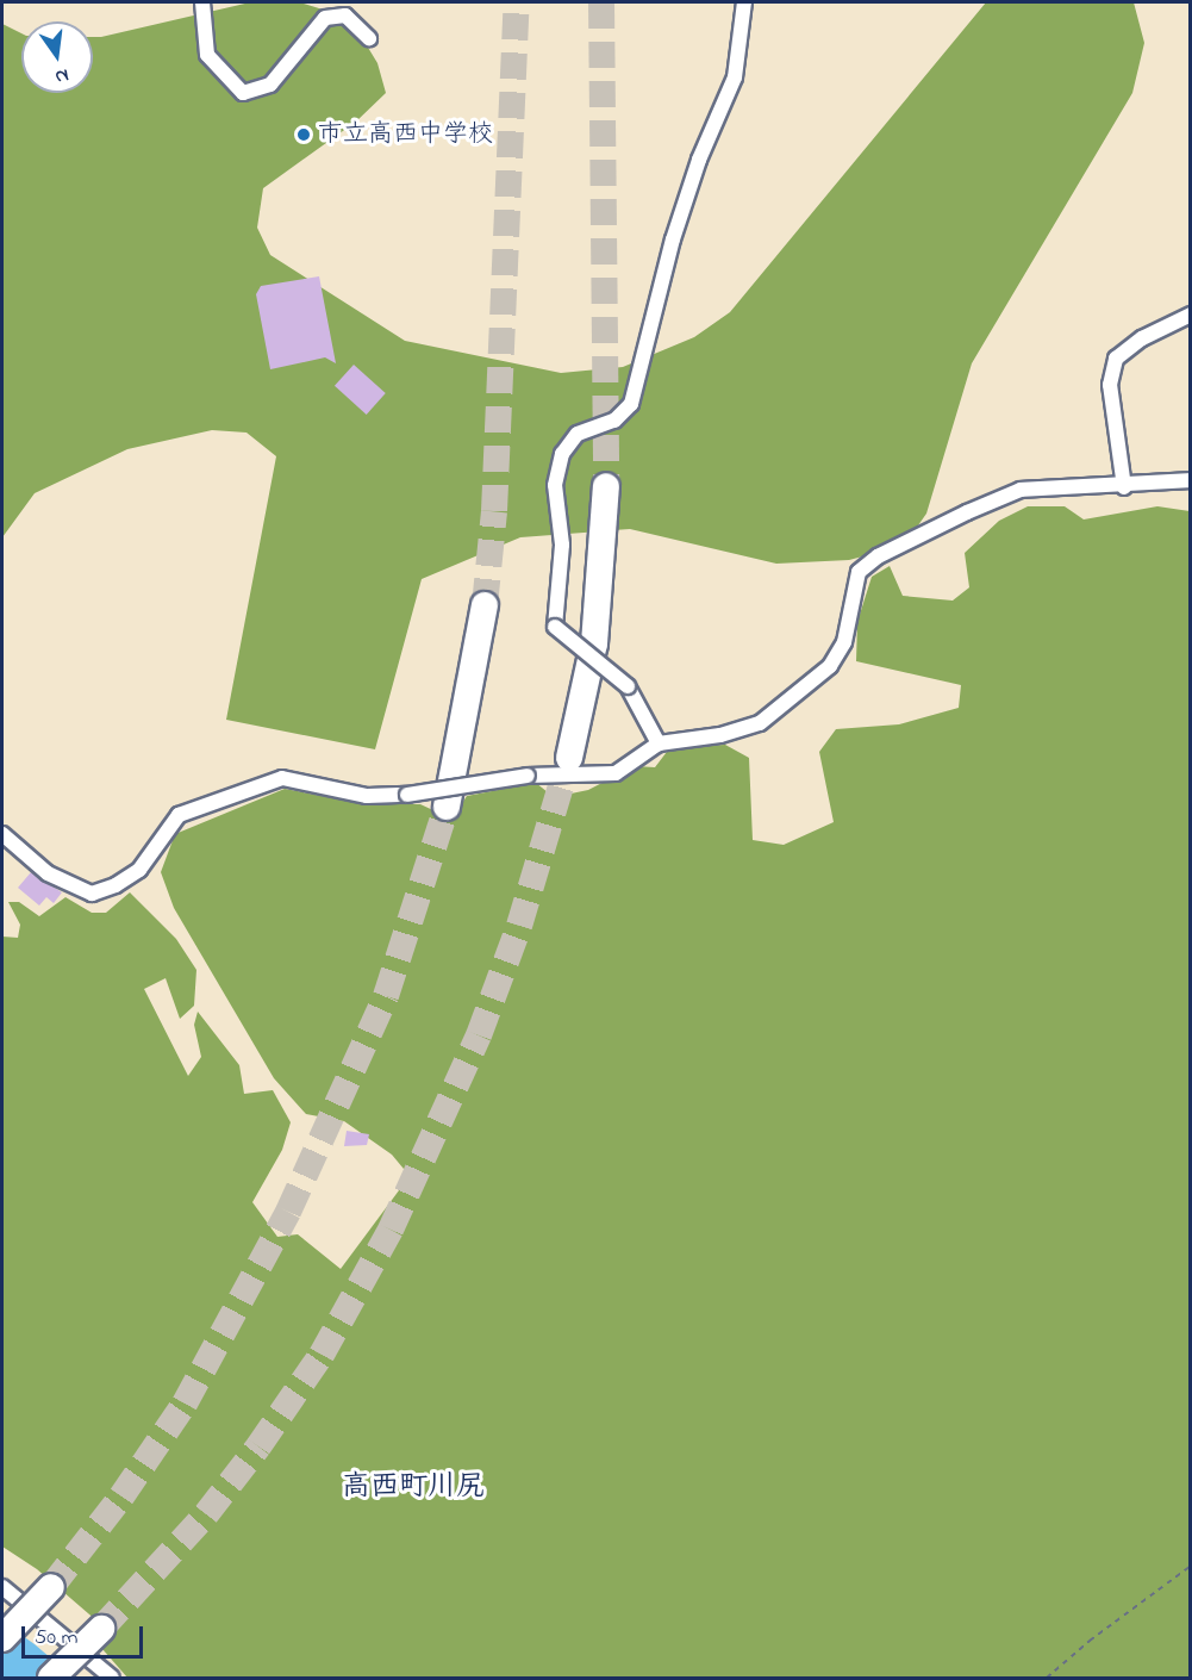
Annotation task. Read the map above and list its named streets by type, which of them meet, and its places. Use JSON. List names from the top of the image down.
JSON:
{
  "districts": ["高西町川尻"],
  "places": ["市立高西中学校"],
  "scale_bar": "50 m",
  "north": "bottom"
}
